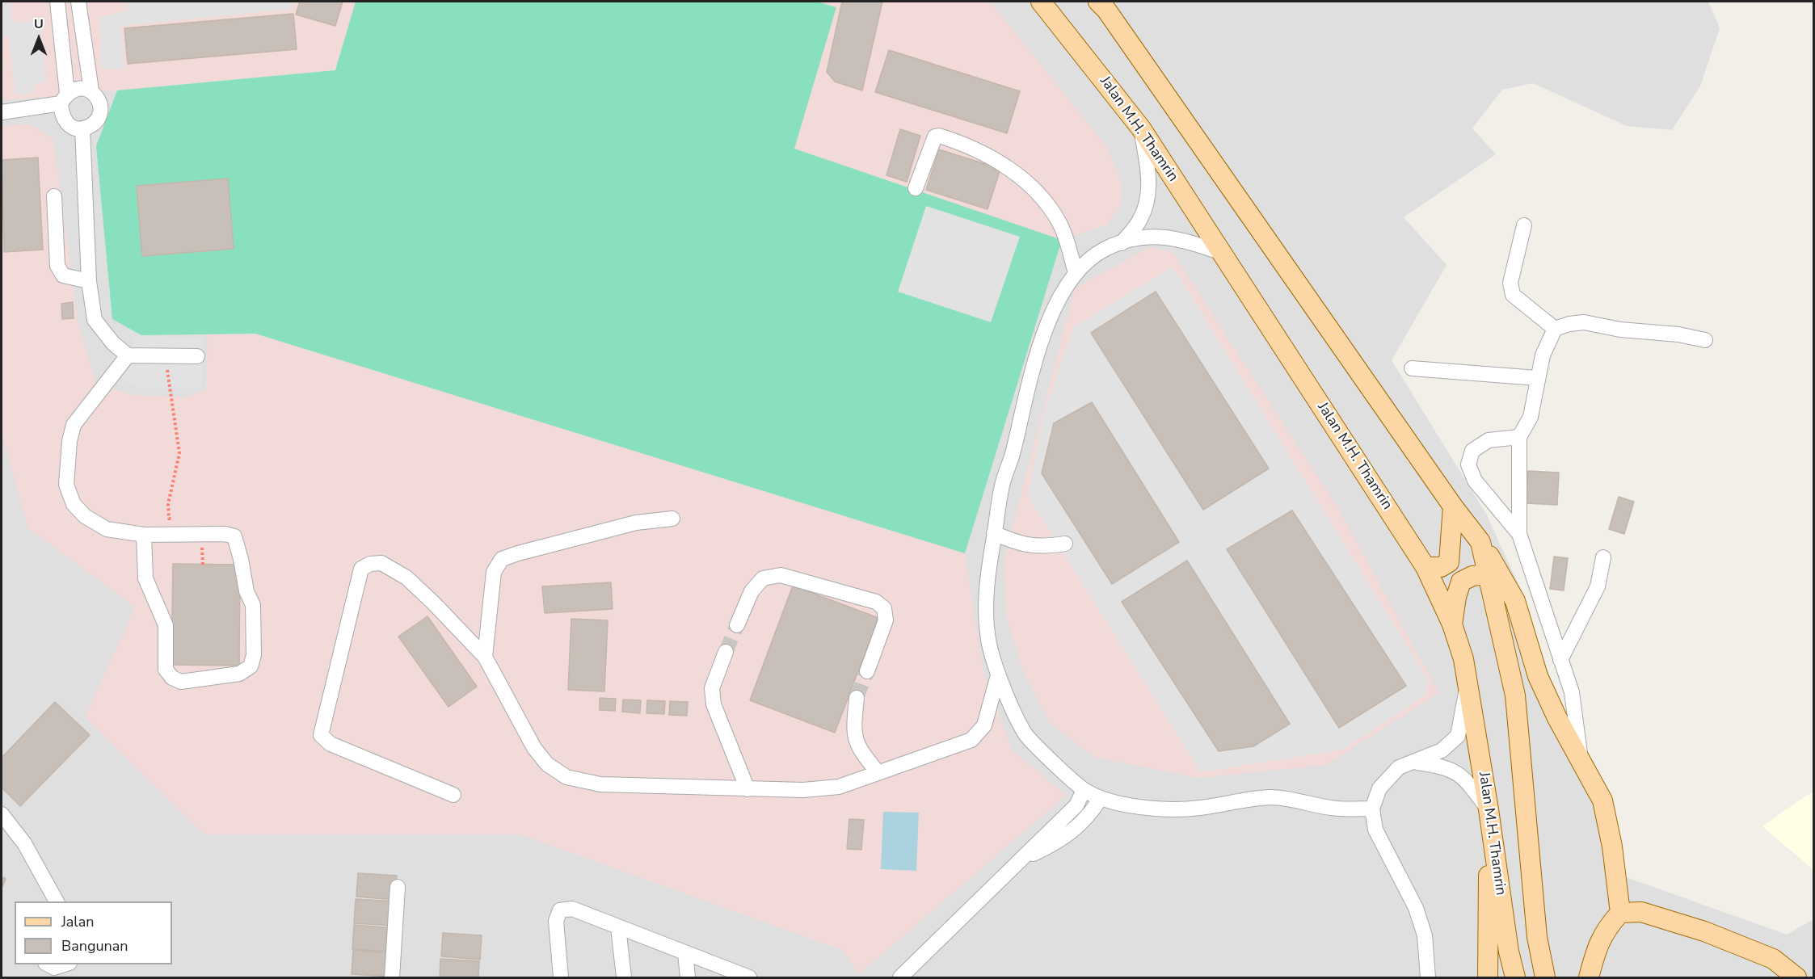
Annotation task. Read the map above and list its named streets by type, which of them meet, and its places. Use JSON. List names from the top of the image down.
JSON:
{
  "streets": {
    "main road": ["Jalan M.H. Thamrin"]
  },
  "legend": ["Jalan", "Bangunan"],
  "north": "top"
}
